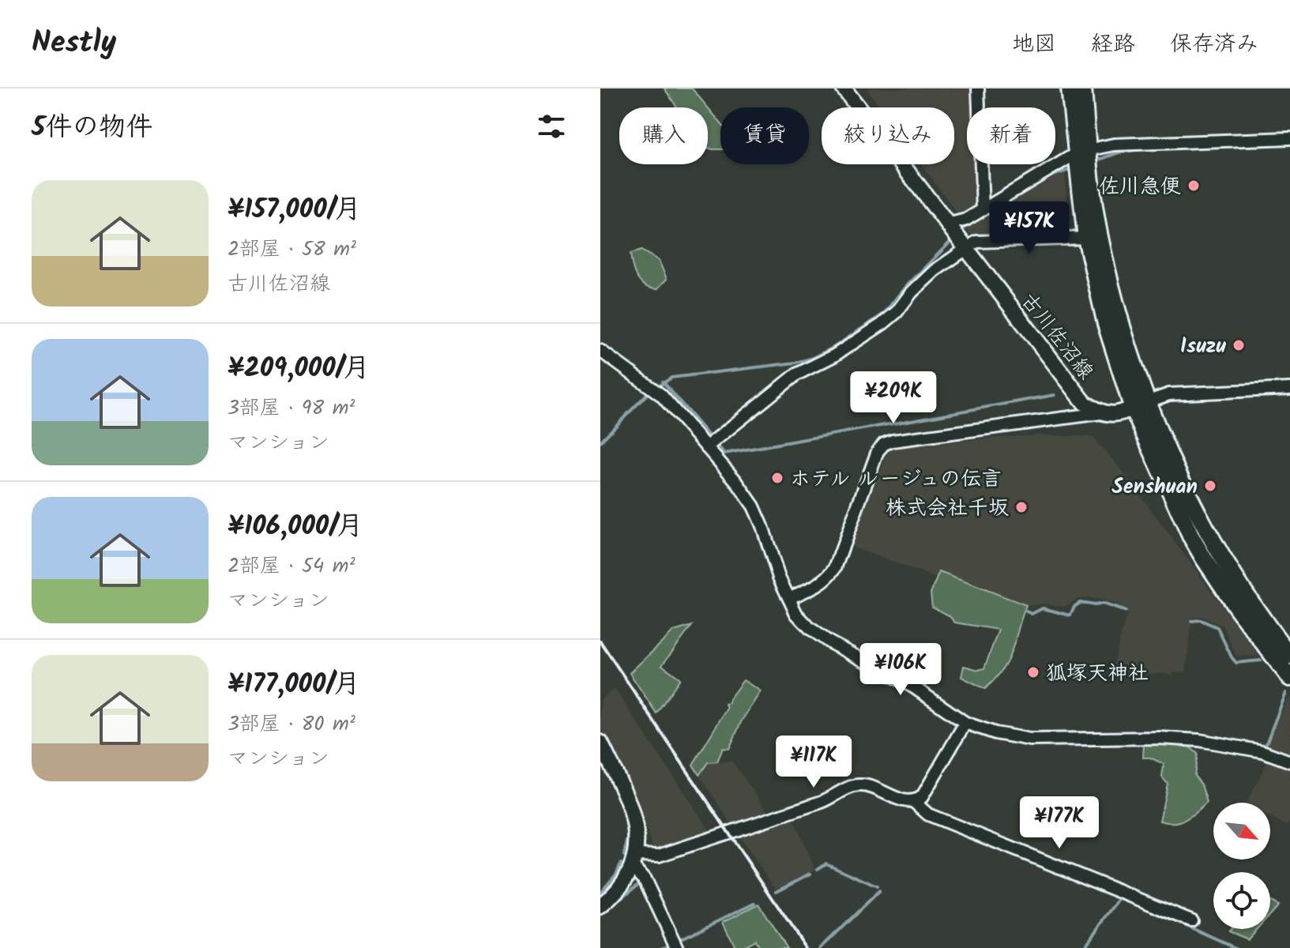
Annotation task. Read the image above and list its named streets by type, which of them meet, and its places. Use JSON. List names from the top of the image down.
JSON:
{
  "streets": {
    "main road": ["古川佐沼線"]
  },
  "places": [
    "佐川急便",
    "Isuzu",
    "ホテル ルージュの伝言",
    "Senshuan",
    "株式会社千坂",
    "狐塚天神社"
  ],
  "north": "bottom right",
  "page": {
    "header": "Nestly",
    "nav": ["地図", "経路", "保存済み"],
    "heading": "5件の物件",
    "chip": [
      "購入",
      "賃貸",
      "絞り込み",
      "新着"
    ],
    "list": [
      {
        "name": "¥157,000/月",
        "note": "2部屋 · 58 m² · 古川佐沼線"
      },
      {
        "name": "¥209,000/月",
        "note": "3部屋 · 98 m² · マンション"
      },
      {
        "name": "¥106,000/月",
        "note": "2部屋 · 54 m² · マンション"
      },
      {
        "name": "¥177,000/月",
        "note": "3部屋 · 80 m² · マンション"
      }
    ],
    "price": [
      "¥157K",
      "¥209K",
      "¥106K",
      "¥117K",
      "¥177K"
    ]
  }
}
